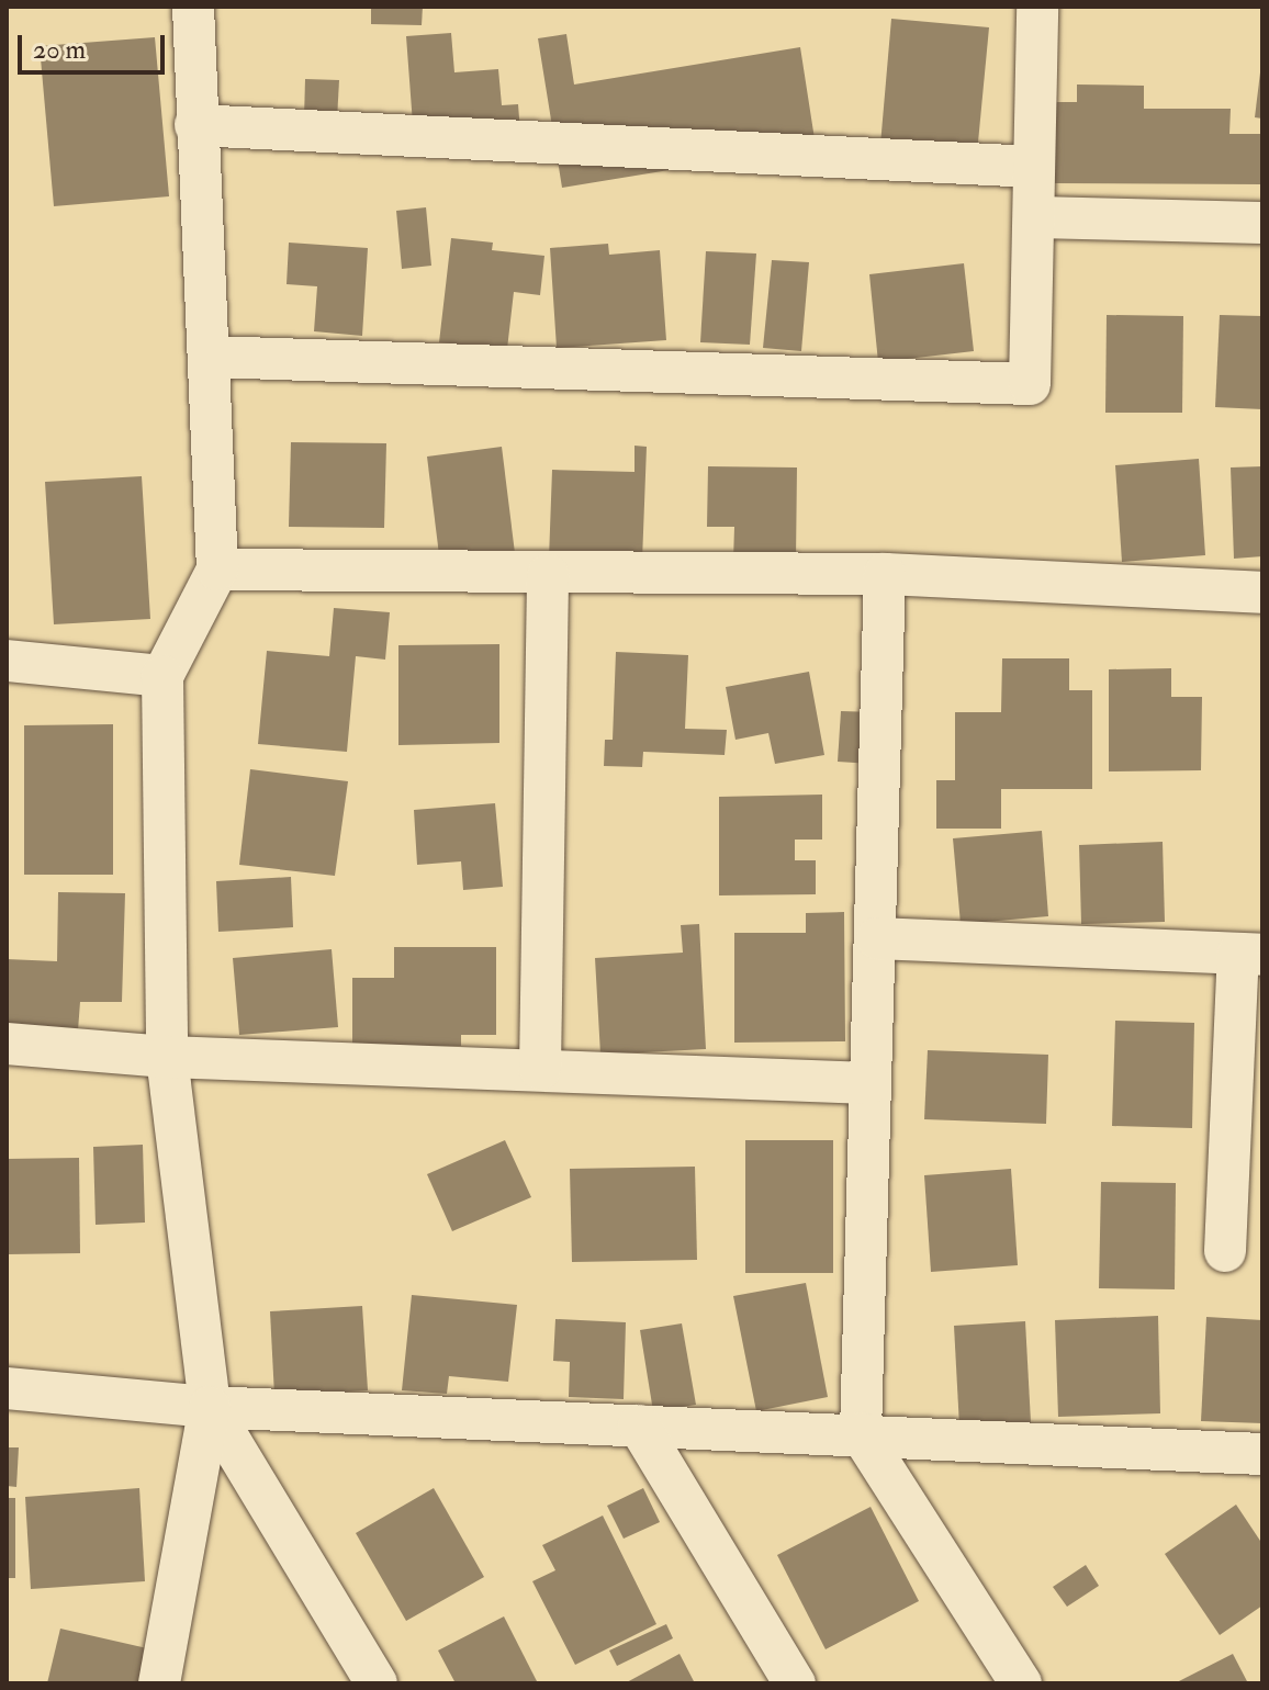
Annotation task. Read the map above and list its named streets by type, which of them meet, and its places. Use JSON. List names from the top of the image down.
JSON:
{
  "scale_bar": "20 m"
}
